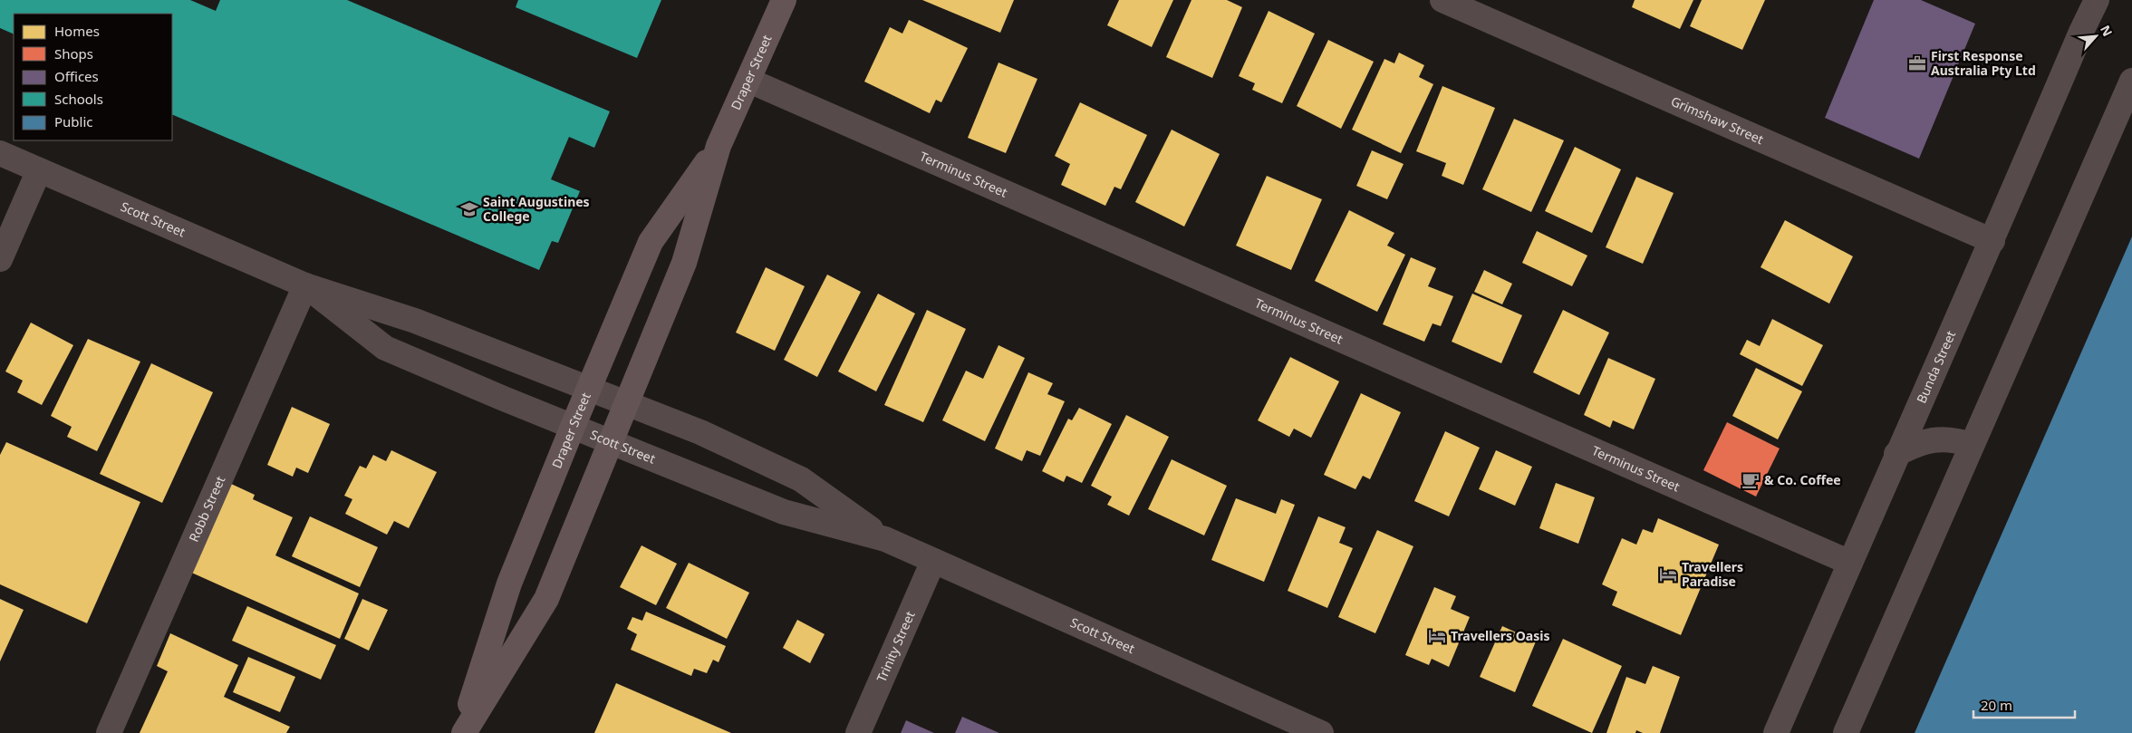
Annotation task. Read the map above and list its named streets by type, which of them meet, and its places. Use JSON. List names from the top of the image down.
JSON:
{
  "streets": {
    "main road": ["Draper Street"],
    "street": [
      "Grimshaw Street",
      "Terminus Street",
      "Scott Street",
      "Bunda Street",
      "Robb Street",
      "Trinity Street"
    ]
  },
  "crossings": [
    ["Draper Street", "Terminus Street"],
    ["Draper Street", "Scott Street"],
    ["Grimshaw Street", "Bunda Street"],
    ["Terminus Street", "Bunda Street"],
    ["Scott Street", "Robb Street"],
    ["Scott Street", "Trinity Street"]
  ],
  "places": {
    "office": ["First Response Australia Pty Ltd"],
    "school or university": ["Saint Augustines College"],
    "cafe": ["& Co. Coffee"],
    "hotel": ["Travellers Paradise", "Travellers Oasis"]
  },
  "legend": [
    "Homes",
    "Shops",
    "Offices",
    "Schools",
    "Public"
  ],
  "scale_bar": "20 m",
  "north": "top right"
}
